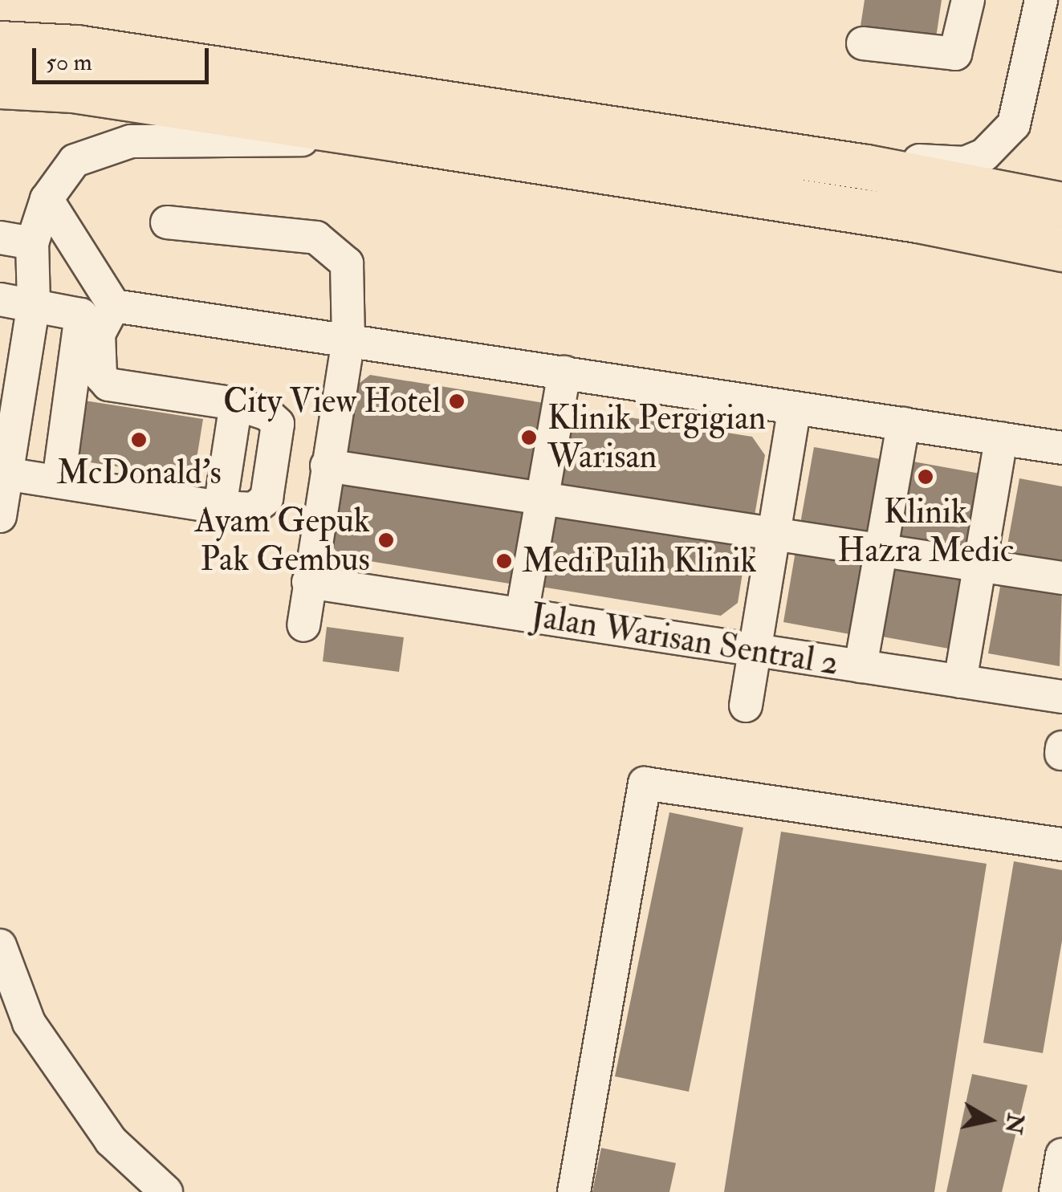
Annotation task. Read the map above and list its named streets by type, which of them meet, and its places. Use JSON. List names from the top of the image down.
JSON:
{
  "streets": {
    "street": ["Jalan Warisan Sentral 2"]
  },
  "places": [
    "City View Hotel",
    "Klinik Pergigian Warisan",
    "McDonald's",
    "Klinik Hazra Medic",
    "Ayam Gepuk Pak Gembus",
    "MediPulih Klinik"
  ],
  "scale_bar": "50 m",
  "north": "right"
}
